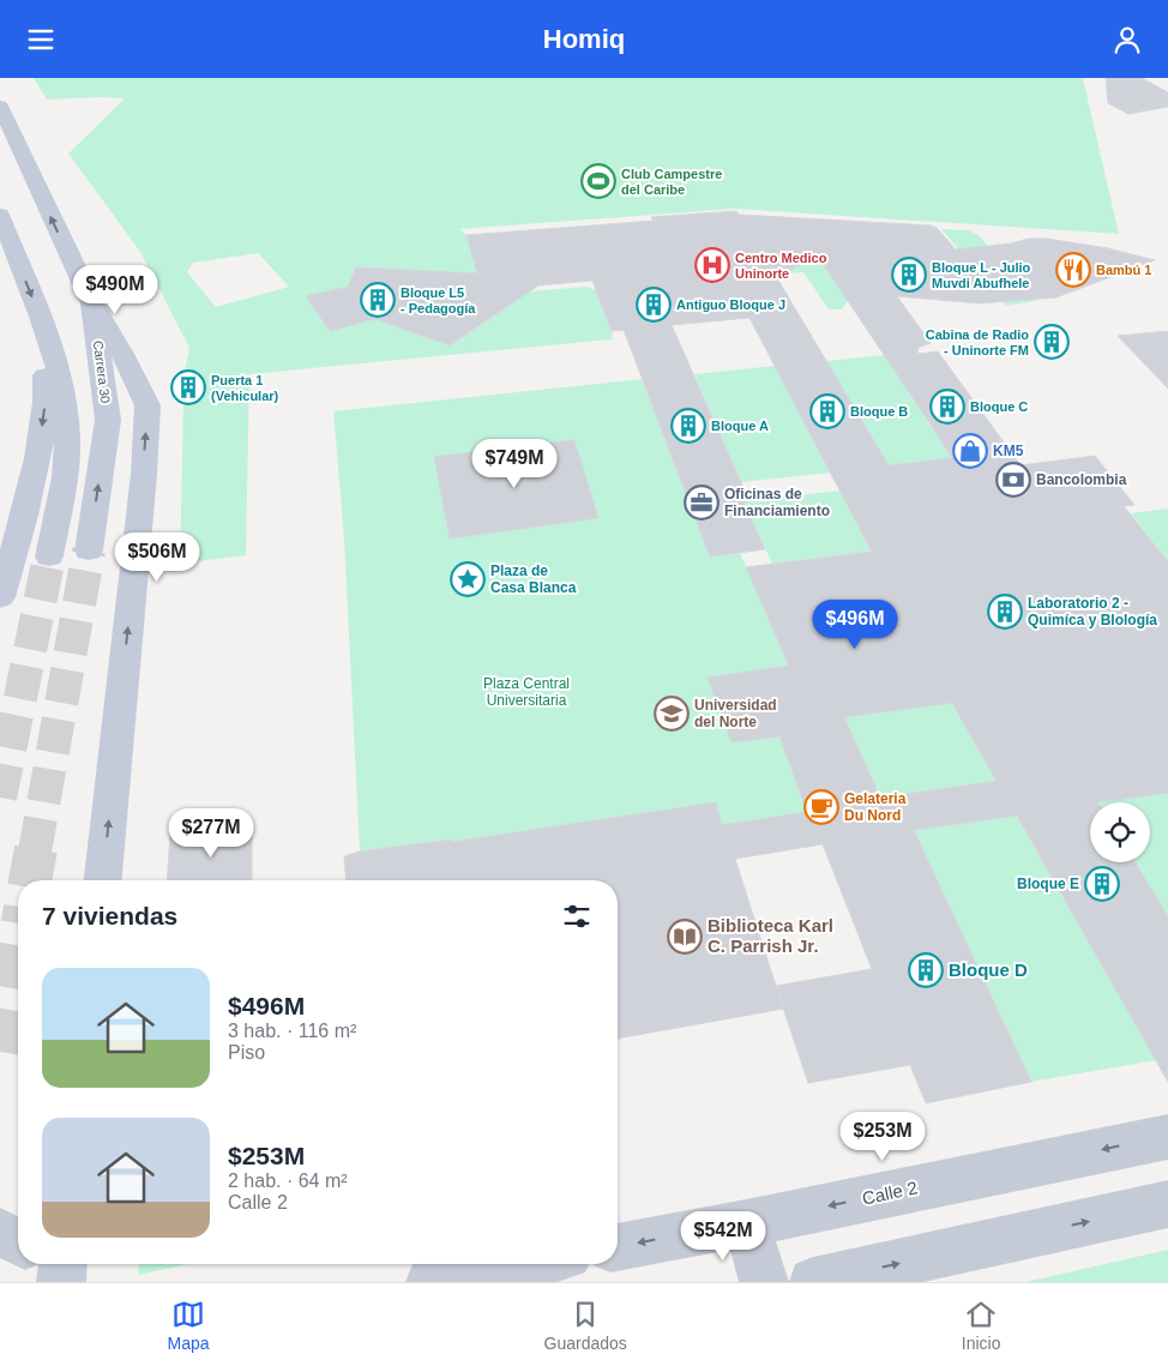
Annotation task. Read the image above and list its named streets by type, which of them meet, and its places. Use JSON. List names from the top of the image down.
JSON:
{
  "streets": {
    "main road": ["Carrera 30"],
    "street": ["Calle 2"]
  },
  "parks": ["Plaza Central Universitaria"],
  "places": {
    "sports": ["Club Campestre del Caribe"],
    "hospital": ["Centro Medico Uninorte"],
    "restaurant": ["Bambú 1"],
    "building": [
      "Bloque L - Julio Muvdi Abufhele",
      "Bloque L5 - Pedagogía",
      "Antiguo Bloque J",
      "Cabina de Radio - Uninorte FM",
      "Puerta 1 (Vehicular)",
      "Bloque C",
      "Bloque B",
      "Bloque A",
      "Laboratorio 2 - Quimíca y BIología",
      "Bloque E",
      "Bloque D"
    ],
    "shop": ["KM5"],
    "bank": ["Bancolombia"],
    "office": ["Oficinas de Financiamiento"],
    "place": ["Plaza de Casa Blanca"],
    "school or university": ["Universidad del Norte"],
    "cafe": ["Gelateria Du Nord"],
    "library": ["Biblioteca Karl C. Parrish Jr."]
  },
  "page": {
    "header": "Homiq",
    "price": [
      "$490M",
      "$749M",
      "$506M",
      "$496M",
      "$277M",
      "$253M",
      "$542M"
    ],
    "heading": "7 viviendas",
    "list": [
      {
        "name": "$496M",
        "note": "3 hab. · 116 m² · Piso"
      },
      {
        "name": "$253M",
        "note": "2 hab. · 64 m² · Calle 2"
      }
    ],
    "tabs": ["Mapa", "Guardados", "Inicio"]
  }
}
